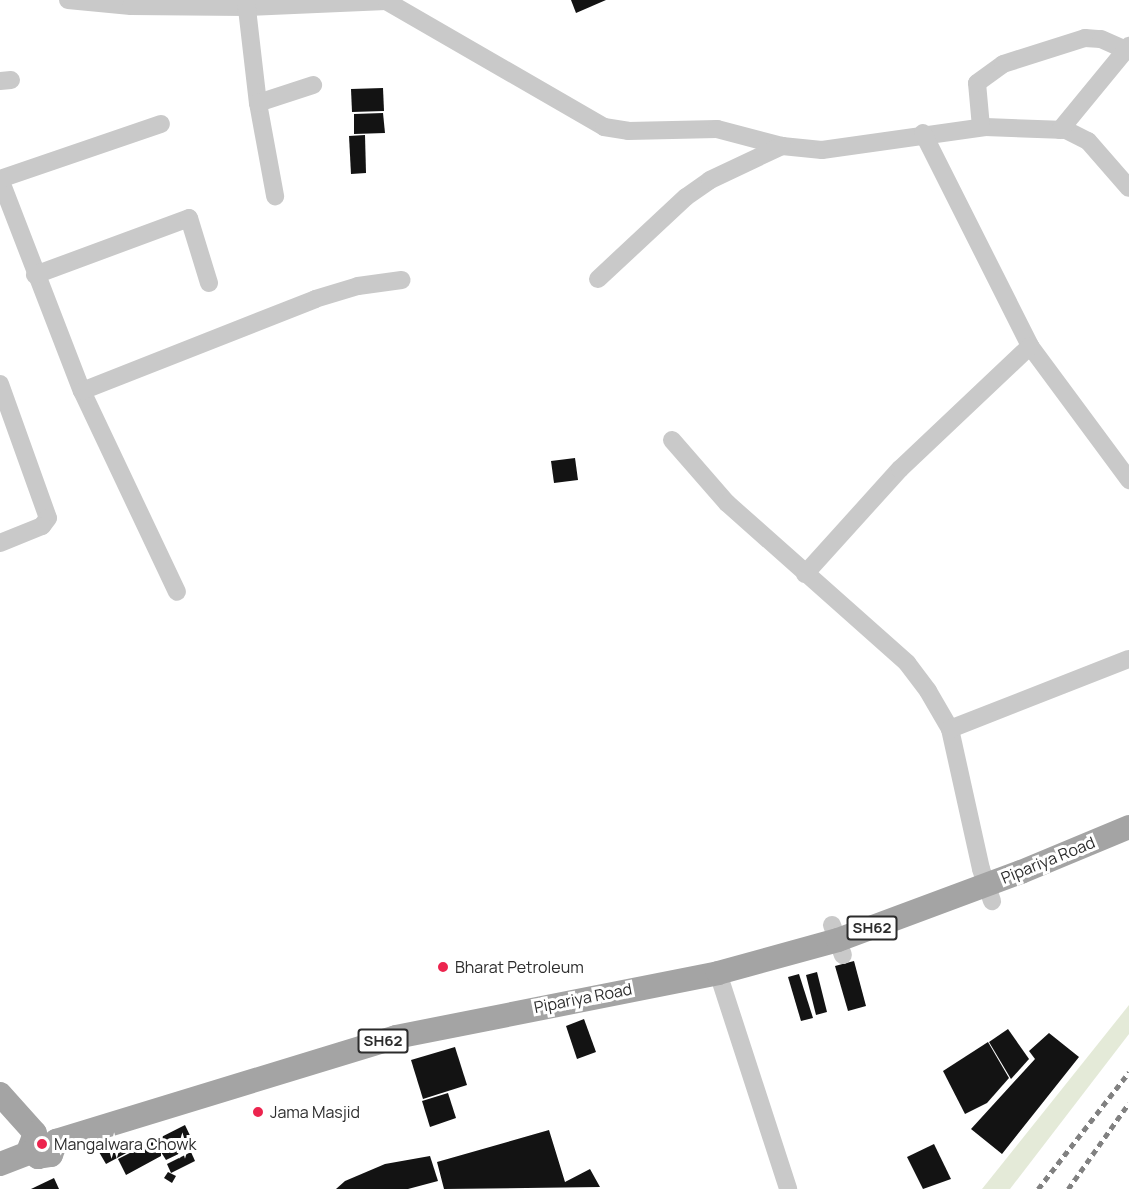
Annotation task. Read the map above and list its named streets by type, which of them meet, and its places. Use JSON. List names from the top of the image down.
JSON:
{
  "streets": {
    "main road": ["Pipariya Road", "SH62"]
  },
  "places": ["Bharat Petroleum", "Jama Masjid", "Mangalwara Chowk"]
}
